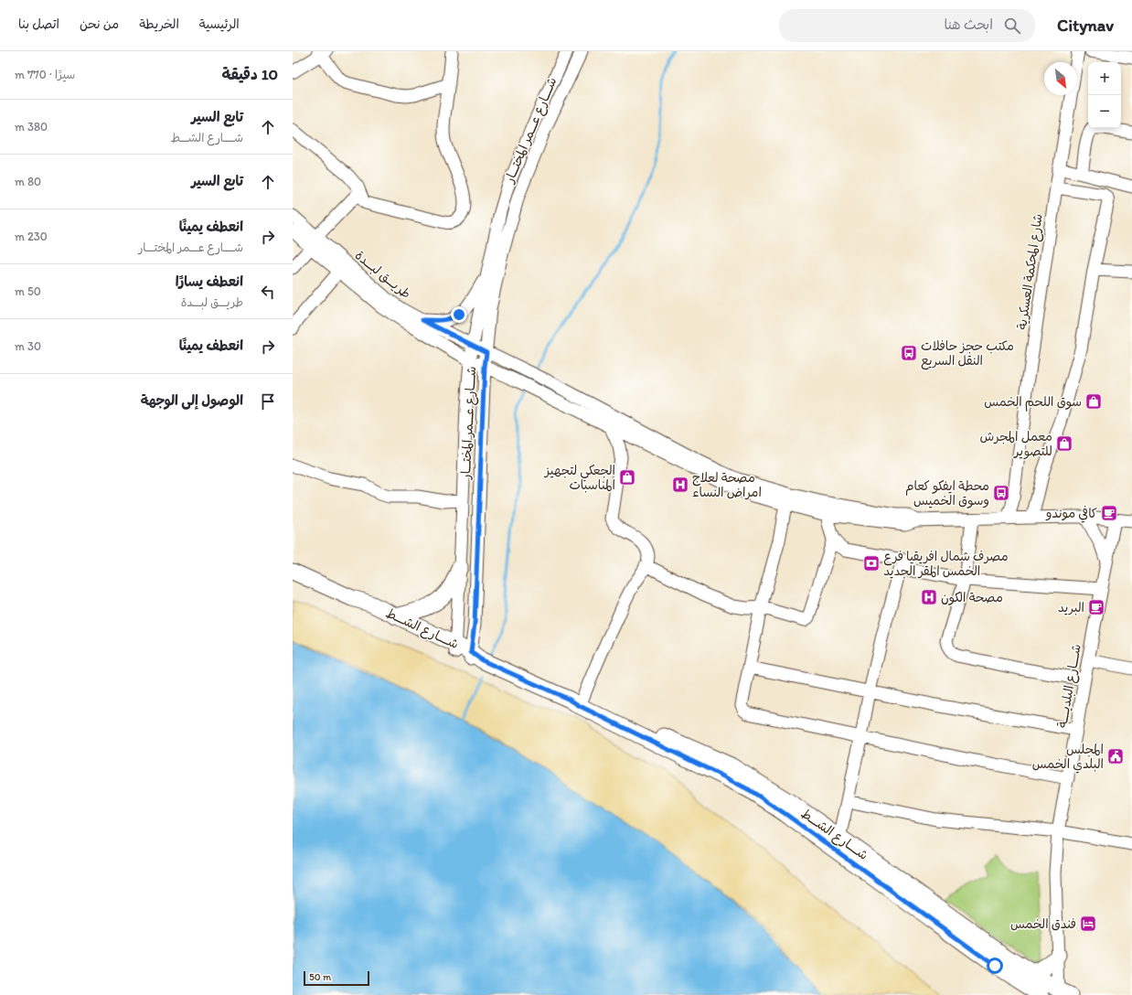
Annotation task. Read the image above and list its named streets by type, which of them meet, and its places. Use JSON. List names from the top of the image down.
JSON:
{
  "streets": {
    "main road": ["شــــارع الشـــط"],
    "street": [
      "شــــارع عـــمر المختـــار",
      "شارع المحكمة العسكرية",
      "طريـــق لبـــدة",
      "شــــارع البلديــــة"
    ]
  },
  "crossings": [
    ["شــــارع عـــمر المختـــار", "طريـــق لبـــدة"],
    ["شــــارع عـــمر المختـــار", "شــــارع الشـــط"],
    ["شــــارع الشـــط", "شــــارع البلديــــة"]
  ],
  "places": {
    "bus stop": ["مكتب حجز حافلات النقل السريع", "محطة ايفكو كعام وسوق الخميس"],
    "shop": ["سوق اللحم الخمس", "معمل المجرش للتصوير", "الجعكي لتجهيز المناسبات"],
    "hospital": ["مصحة لعلاج امراض النساء", "مصحة الكون"],
    "cafe": ["كافي موندو", "البريد"],
    "bank": ["مصرف شمال افريقيا فرع الخمس المقر الجديد"],
    "public building": ["المجلس البلدي الخمس"],
    "hotel": ["فندق الخمس"]
  },
  "scale_bar": "50 m",
  "north": "bottom right",
  "page": {
    "header": "Citynav",
    "search": "ابحث هنا",
    "nav": [
      "الرئيسية",
      "الخريطة",
      "من نحن",
      "اتصل بنا"
    ],
    "heading": ["10 دقيقة", "سيرًا · 770 m"],
    "map_buttons": ["+", "−"],
    "list": [
      ["تابع السير", "شــــارع الشـــط", "380 m"],
      ["تابع السير", "80 m"],
      ["انعطف يمينًا", "شــــارع عـــمر المختـــار", "230 m"],
      ["انعطف يسارًا", "طريـــق لبـــدة", "50 m"],
      ["انعطف يمينًا", "30 m"],
      "الوصول إلى الوجهة"
    ],
    "scale": "50 m"
  }
}
